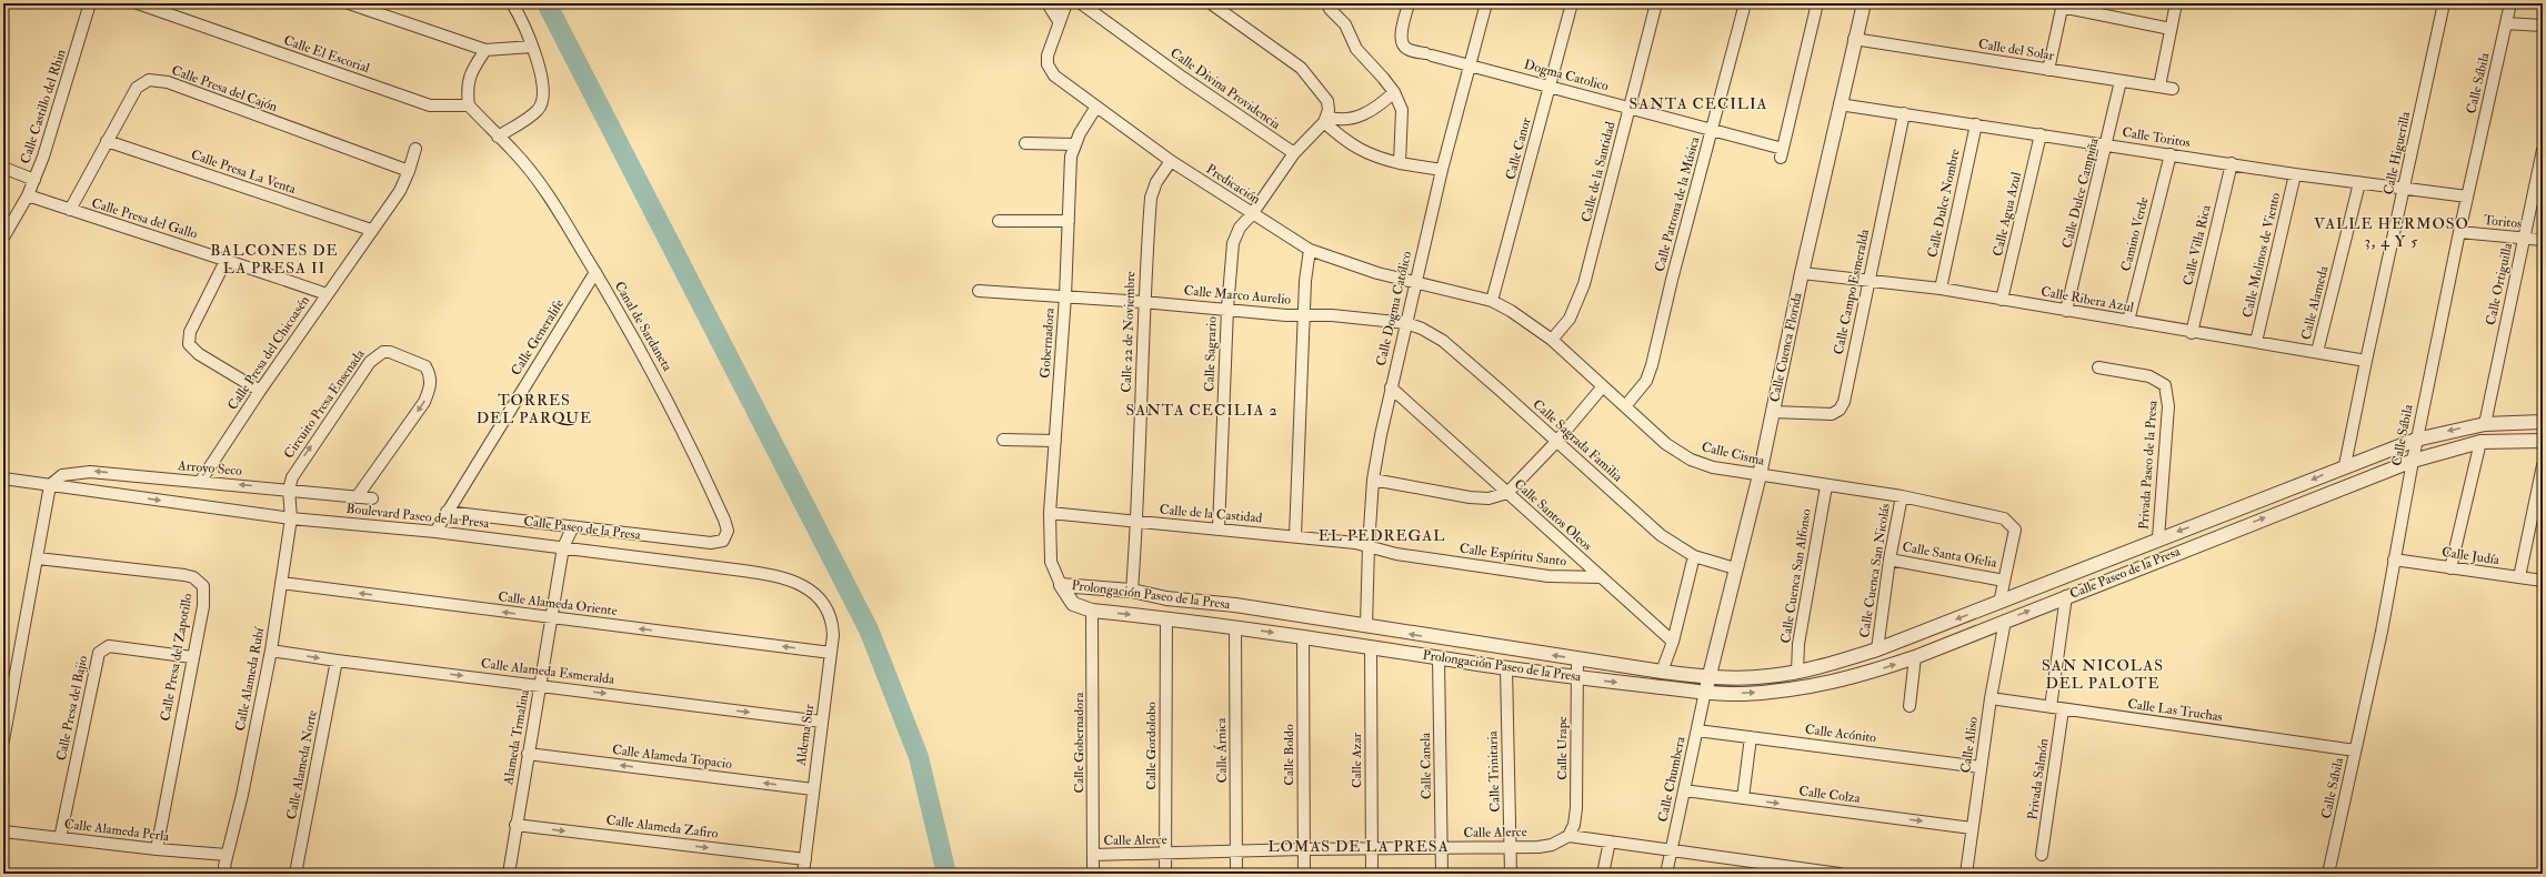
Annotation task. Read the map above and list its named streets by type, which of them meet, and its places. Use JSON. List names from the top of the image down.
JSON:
{
  "streets": {
    "street": [
      "Calle del Solar",
      "Calle El Escorial",
      "Dogma Catolico",
      "Calle Sábila",
      "Calle Presa del Cajón",
      "Calle Divina Providencia",
      "Calle Castillo del Rhin",
      "Calle Toritos",
      "Calle Canor",
      "Calle Higuerilla",
      "Calle Presa La Venta",
      "Calle de la Santidad",
      "Predicación",
      "Calle Dulce Campiña",
      "Calle Dulce Nombre",
      "Calle Patrona de la Música",
      "Calle Agua Azul",
      "Calle Presa del Gallo",
      "Toritos",
      "Camino Verde",
      "Calle Villa Rica",
      "Calle Molinos de Viento",
      "Calle Ortiguilla",
      "Calle Campo Esmeralda",
      "Calle Marco Aurelio",
      "Calle Ribera Azul",
      "Calle Alameda",
      "Calle Dogma Católico",
      "Canal de Sardaneta",
      "Calle 22 de Noviembre",
      "Calle Generalife",
      "Gobernadora",
      "Calle Cuenca Florida",
      "Calle Presa del Chicoasén",
      "Calle Sagrario",
      "Circuito Presa Ensenada",
      "Calle Sagrada Familia",
      "Calle Cisma",
      "Privada Paseo de la Presa",
      "Arroyo Seco",
      "Calle de la Castidad",
      "Calle Santos Oleos",
      "Boulevard Paseo de la Presa",
      "Calle Paseo de la Presa",
      "Calle Espíritu Santo",
      "Calle Santa Ofelia",
      "Calle Judía",
      "Calle Cuenca San Nicolás",
      "Calle Cuenca San Alfonso",
      "Prolongación Paseo de la Presa",
      "Calle Alameda Oriente",
      "Calle Presa del Zapotillo",
      "Calle Alameda Esmeralda",
      "Calle Alameda Rubí",
      "Calle Presa del Bajio",
      "Calle Las Truchas",
      "Calle Acónito",
      "Aldema Sur",
      "Alameda Trmalina",
      "Calle Gobernadora",
      "Calle Aliso",
      "Calle Gordolobo",
      "Calle Urape",
      "Calle Árnica",
      "Calle Boldo",
      "Calle Alameda Topacio",
      "Calle Azar",
      "Calle Alameda Norte",
      "Calle Canela",
      "Calle Trinitaria",
      "Calle Chumbera",
      "Privada Salmón",
      "Calle Colza",
      "Calle Alameda Zafiro",
      "Calle Alameda Perla",
      "Calle Alerce"
    ]
  },
  "crossings": [
    ["Calle del Solar", "Calle Dulce Campiña"],
    ["Calle del Solar", "Calle Cuenca Florida"],
    ["Calle El Escorial", "Canal de Sardaneta"],
    ["Dogma Catolico", "Calle Canor"],
    ["Dogma Catolico", "Calle de la Santidad"],
    ["Dogma Catolico", "Calle Patrona de la Música"],
    ["Dogma Catolico", "Calle Dogma Católico"],
    ["Calle Sábila", "Calle Toritos"],
    ["Calle Sábila", "Toritos"],
    ["Calle Sábila", "Calle Paseo de la Presa"],
    ["Calle Sábila", "Calle Judía"],
    ["Calle Sábila", "Calle Las Truchas"],
    ["Calle Presa del Cajón", "Calle Presa La Venta"],
    ["Calle Presa del Cajón", "Calle Presa del Gallo"],
    ["Calle Presa del Cajón", "Calle Presa del Chicoasén"],
    ["Calle Castillo del Rhin", "Calle Presa del Gallo"],
    ["Calle Toritos", "Calle Higuerilla"],
    ["Calle Toritos", "Calle Dulce Campiña"],
    ["Calle Toritos", "Calle Dulce Nombre"],
    ["Calle Toritos", "Calle Agua Azul"],
    ["Calle Toritos", "Camino Verde"],
    ["Calle Toritos", "Calle Villa Rica"],
    ["Calle Toritos", "Calle Molinos de Viento"],
    ["Calle Toritos", "Calle Campo Esmeralda"],
    ["Calle Toritos", "Calle Alameda"],
    ["Calle Toritos", "Calle Cuenca Florida"],
    ["Calle Canor", "Calle Cisma"],
    ["Calle Higuerilla", "Calle Ribera Azul"],
    ["Calle Higuerilla", "Calle Paseo de la Presa"],
    ["Calle Presa La Venta", "Calle Presa del Chicoasén"],
    ["Calle de la Santidad", "Calle Cisma"],
    ["Predicación", "Calle Dogma Católico"],
    ["Predicación", "Calle 22 de Noviembre"],
    ["Predicación", "Gobernadora"],
    ["Predicación", "Calle Sagrario"],
    ["Predicación", "Calle Cisma"],
    ["Calle Dulce Campiña", "Calle Ribera Azul"],
    ["Calle Dulce Nombre", "Calle Ribera Azul"],
    ["Calle Patrona de la Música", "Calle Cisma"],
    ["Calle Agua Azul", "Calle Ribera Azul"],
    ["Calle Presa del Gallo", "Calle Presa del Chicoasén"],
    ["Toritos", "Calle Ortiguilla"],
    ["Camino Verde", "Calle Ribera Azul"],
    ["Calle Villa Rica", "Calle Ribera Azul"],
    ["Calle Molinos de Viento", "Calle Ribera Azul"],
    ["Calle Ortiguilla", "Calle Paseo de la Presa"],
    ["Calle Campo Esmeralda", "Calle Ribera Azul"],
    ["Calle Campo Esmeralda", "Calle Cuenca Florida"],
    ["Calle Marco Aurelio", "Calle Dogma Católico"],
    ["Calle Marco Aurelio", "Calle 22 de Noviembre"],
    ["Calle Marco Aurelio", "Gobernadora"],
    ["Calle Marco Aurelio", "Calle Sagrario"],
    ["Calle Marco Aurelio", "Calle Sagrada Familia"],
    ["Calle Ribera Azul", "Calle Alameda"],
    ["Calle Ribera Azul", "Calle Cuenca Florida"],
    ["Calle Dogma Católico", "Calle Sagrada Familia"],
    ["Calle Dogma Católico", "Calle Cisma"],
    ["Calle Dogma Católico", "Calle de la Castidad"],
    ["Calle Dogma Católico", "Calle Santos Oleos"],
    ["Calle Dogma Católico", "Calle Espíritu Santo"],
    ["Calle Dogma Católico", "Prolongación Paseo de la Presa"],
    ["Canal de Sardaneta", "Calle Generalife"],
    ["Canal de Sardaneta", "Calle Paseo de la Presa"],
    ["Calle 22 de Noviembre", "Calle de la Castidad"],
    ["Calle 22 de Noviembre", "Prolongación Paseo de la Presa"],
    ["Calle Generalife", "Boulevard Paseo de la Presa"],
    ["Calle Generalife", "Calle Paseo de la Presa"],
    ["Gobernadora", "Calle de la Castidad"],
    ["Gobernadora", "Prolongación Paseo de la Presa"],
    ["Calle Cuenca Florida", "Calle Sagrada Familia"],
    ["Calle Cuenca Florida", "Calle Cisma"],
    ["Calle Cuenca Florida", "Calle Paseo de la Presa"],
    ["Calle Cuenca Florida", "Prolongación Paseo de la Presa"],
    ["Calle Cuenca Florida", "Calle Chumbera"],
    ["Calle Presa del Chicoasén", "Arroyo Seco"],
    ["Calle Sagrario", "Calle de la Castidad"],
    ["Circuito Presa Ensenada", "Arroyo Seco"],
    ["Circuito Presa Ensenada", "Calle Alameda Rubí"],
    ["Calle Cisma", "Calle Santa Ofelia"],
    ["Calle Cisma", "Calle Cuenca San Nicolás"],
    ["Calle Cisma", "Calle Cuenca San Alfonso"],
    ["Privada Paseo de la Presa", "Calle Paseo de la Presa"],
    ["Arroyo Seco", "Boulevard Paseo de la Presa"],
    ["Arroyo Seco", "Calle Alameda Rubí"],
    ["Calle de la Castidad", "Calle Espíritu Santo"],
    ["Calle Santos Oleos", "Calle Espíritu Santo"],
    ["Boulevard Paseo de la Presa", "Calle Alameda Rubí"],
    ["Boulevard Paseo de la Presa", "Aldema Sur"],
    ["Boulevard Paseo de la Presa", "Alameda Trmalina"],
    ["Calle Paseo de la Presa", "Calle Cuenca San Nicolás"],
    ["Calle Paseo de la Presa", "Calle Cuenca San Alfonso"],
    ["Calle Paseo de la Presa", "Prolongación Paseo de la Presa"],
    ["Calle Paseo de la Presa", "Alameda Trmalina"],
    ["Calle Paseo de la Presa", "Calle Aliso"],
    ["Calle Paseo de la Presa", "Calle Chumbera"],
    ["Calle Santa Ofelia", "Calle Cuenca San Nicolás"],
    ["Prolongación Paseo de la Presa", "Calle Gobernadora"],
    ["Prolongación Paseo de la Presa", "Calle Gordolobo"],
    ["Prolongación Paseo de la Presa", "Calle Urape"],
    ["Prolongación Paseo de la Presa", "Calle Árnica"],
    ["Prolongación Paseo de la Presa", "Calle Boldo"],
    ["Prolongación Paseo de la Presa", "Calle Azar"],
    ["Prolongación Paseo de la Presa", "Calle Canela"],
    ["Prolongación Paseo de la Presa", "Calle Trinitaria"],
    ["Prolongación Paseo de la Presa", "Calle Chumbera"],
    ["Calle Alameda Oriente", "Calle Alameda Rubí"],
    ["Calle Alameda Oriente", "Aldema Sur"],
    ["Calle Alameda Oriente", "Alameda Trmalina"],
    ["Calle Presa del Zapotillo", "Calle Presa del Bajio"],
    ["Calle Presa del Zapotillo", "Calle Alameda Perla"],
    ["Calle Alameda Esmeralda", "Calle Alameda Rubí"],
    ["Calle Alameda Esmeralda", "Aldema Sur"],
    ["Calle Alameda Esmeralda", "Alameda Trmalina"],
    ["Calle Alameda Esmeralda", "Calle Alameda Norte"],
    ["Calle Alameda Rubí", "Calle Alameda Perla"],
    ["Calle Presa del Bajio", "Calle Alameda Perla"],
    ["Calle Las Truchas", "Calle Aliso"],
    ["Calle Las Truchas", "Privada Salmón"],
    ["Calle Acónito", "Calle Aliso"],
    ["Calle Acónito", "Calle Chumbera"],
    ["Aldema Sur", "Calle Alameda Topacio"],
    ["Aldema Sur", "Calle Alameda Zafiro"],
    ["Alameda Trmalina", "Calle Alameda Topacio"],
    ["Alameda Trmalina", "Calle Alameda Zafiro"],
    ["Calle Gobernadora", "Calle Alerce"],
    ["Calle Aliso", "Calle Colza"],
    ["Calle Gordolobo", "Calle Alerce"],
    ["Calle Urape", "Calle Alerce"],
    ["Calle Árnica", "Calle Alerce"],
    ["Calle Boldo", "Calle Alerce"],
    ["Calle Azar", "Calle Alerce"],
    ["Calle Canela", "Calle Alerce"],
    ["Calle Trinitaria", "Calle Alerce"],
    ["Calle Chumbera", "Calle Colza"]
  ],
  "one_way": [
    "Arroyo Seco",
    "Calle Alameda Oriente",
    "Calle Alameda Esmeralda",
    "Calle Alameda Topacio",
    "Calle Alameda Zafiro"
  ],
  "districts": [
    "SANTA CECILIA",
    "VALLE HERMOSO 3, 4 Y 5",
    "BALCONES DE LA PRESA II",
    "TORRES DEL PARQUE",
    "SANTA CECILIA 2",
    "EL PEDREGAL",
    "SAN NICOLAS DEL PALOTE",
    "LOMAS DE LA PRESA"
  ]
}
